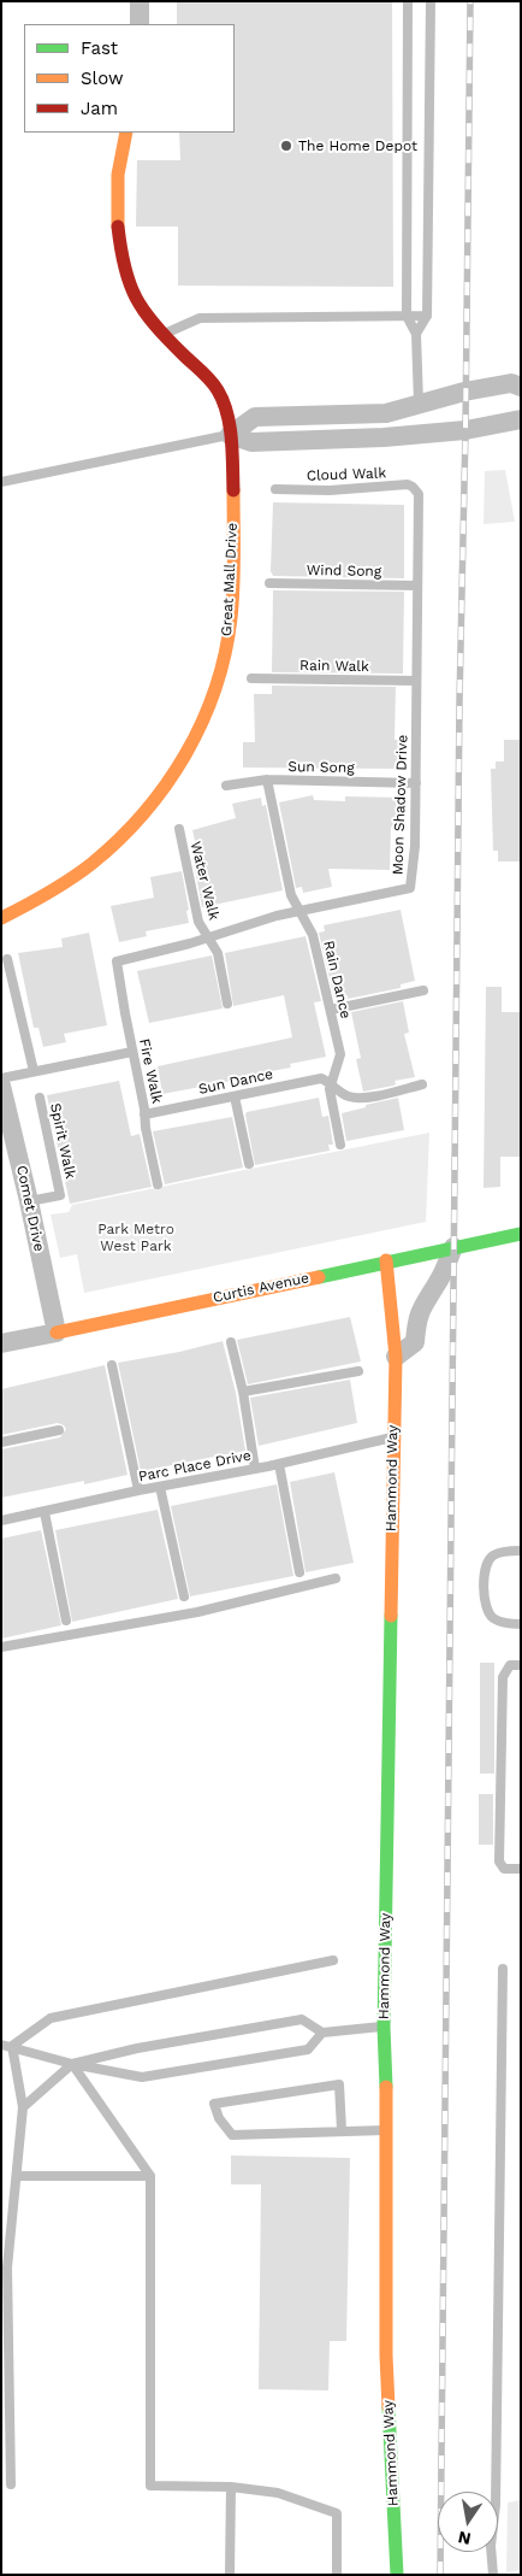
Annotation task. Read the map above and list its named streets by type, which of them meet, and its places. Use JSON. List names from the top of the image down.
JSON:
{
  "streets": {
    "street": [
      "Great Mall Drive",
      "Comet Drive",
      "Curtis Avenue",
      "Hammond Way"
    ],
    "lane": [
      "Cloud Walk",
      "Wind Song",
      "Rain Walk",
      "Sun Song",
      "Moon Shadow Drive",
      "Water Walk",
      "Rain Dance",
      "Fire Walk",
      "Sun Dance",
      "Spirit Walk",
      "Parc Place Drive"
    ]
  },
  "crossings": [
    ["Cloud Walk", "Moon Shadow Drive"],
    ["Wind Song", "Moon Shadow Drive"],
    ["Rain Walk", "Moon Shadow Drive"],
    ["Sun Song", "Moon Shadow Drive"],
    ["Sun Song", "Rain Dance"],
    ["Moon Shadow Drive", "Water Walk"],
    ["Moon Shadow Drive", "Rain Dance"],
    ["Moon Shadow Drive", "Fire Walk"],
    ["Rain Dance", "Sun Dance"],
    ["Fire Walk", "Sun Dance"],
    ["Spirit Walk", "Comet Drive"],
    ["Comet Drive", "Curtis Avenue"],
    ["Curtis Avenue", "Hammond Way"],
    ["Parc Place Drive", "Hammond Way"]
  ],
  "parks": ["Park Metro West Park"],
  "places": ["The Home Depot"],
  "legend": ["Fast", "Slow", "Jam"],
  "north": "bottom"
}
